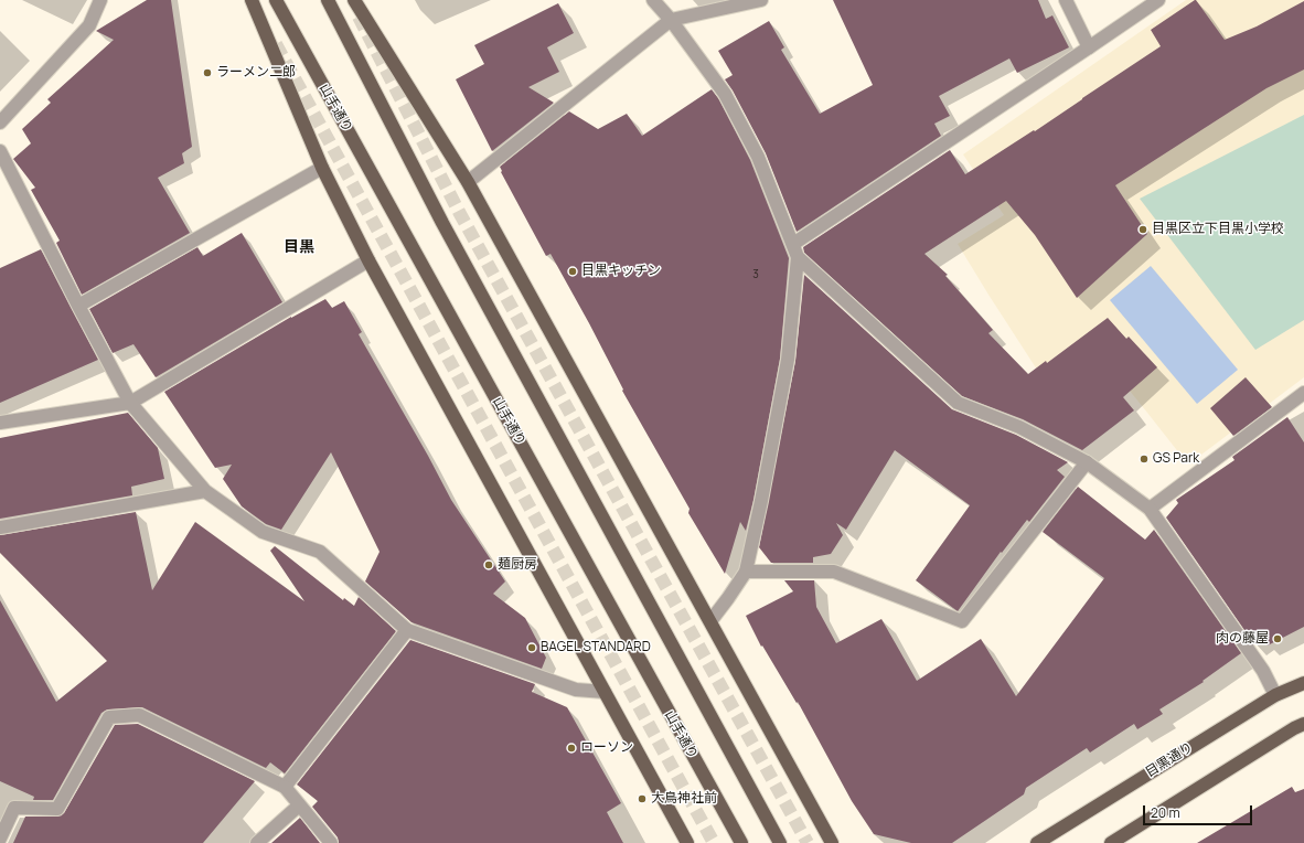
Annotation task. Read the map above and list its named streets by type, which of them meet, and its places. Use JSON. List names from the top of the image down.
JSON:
{
  "streets": {
    "main road": ["山手通り", "目黒通り"]
  },
  "districts": ["目黒"],
  "places": [
    "ラーメン二郎",
    "目黒区立下目黒小学校",
    "目黒キッチン",
    "GS Park",
    "麺厨房",
    "肉の藤屋",
    "BAGEL STANDARD",
    "ローソン",
    "大鳥神社前"
  ],
  "house_numbers": ["3"],
  "scale_bar": "20 m"
}
